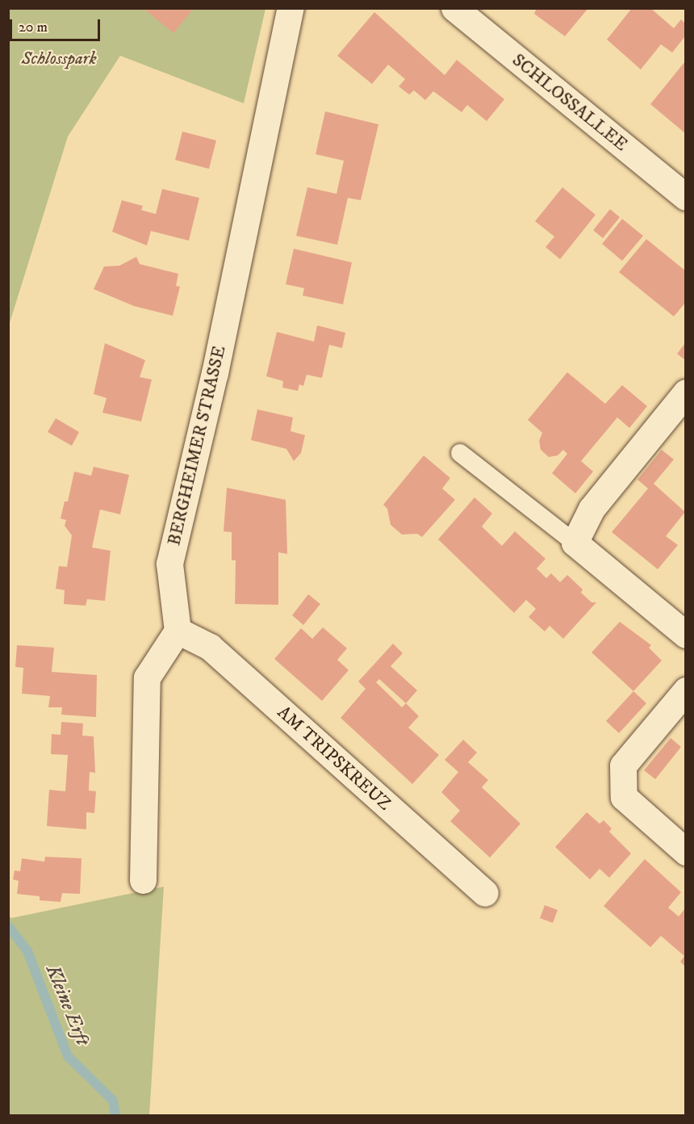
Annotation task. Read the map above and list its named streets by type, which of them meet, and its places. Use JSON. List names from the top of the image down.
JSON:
{
  "streets": {
    "street": ["SCHLOSSALLEE", "BERGHEIMER STRASSE", "AM TRIPSKREUZ"]
  },
  "crossings": [
    ["BERGHEIMER STRASSE", "AM TRIPSKREUZ"]
  ],
  "water": ["Kleine Erft"],
  "parks": ["Schlosspark"],
  "scale_bar": "20 m"
}
